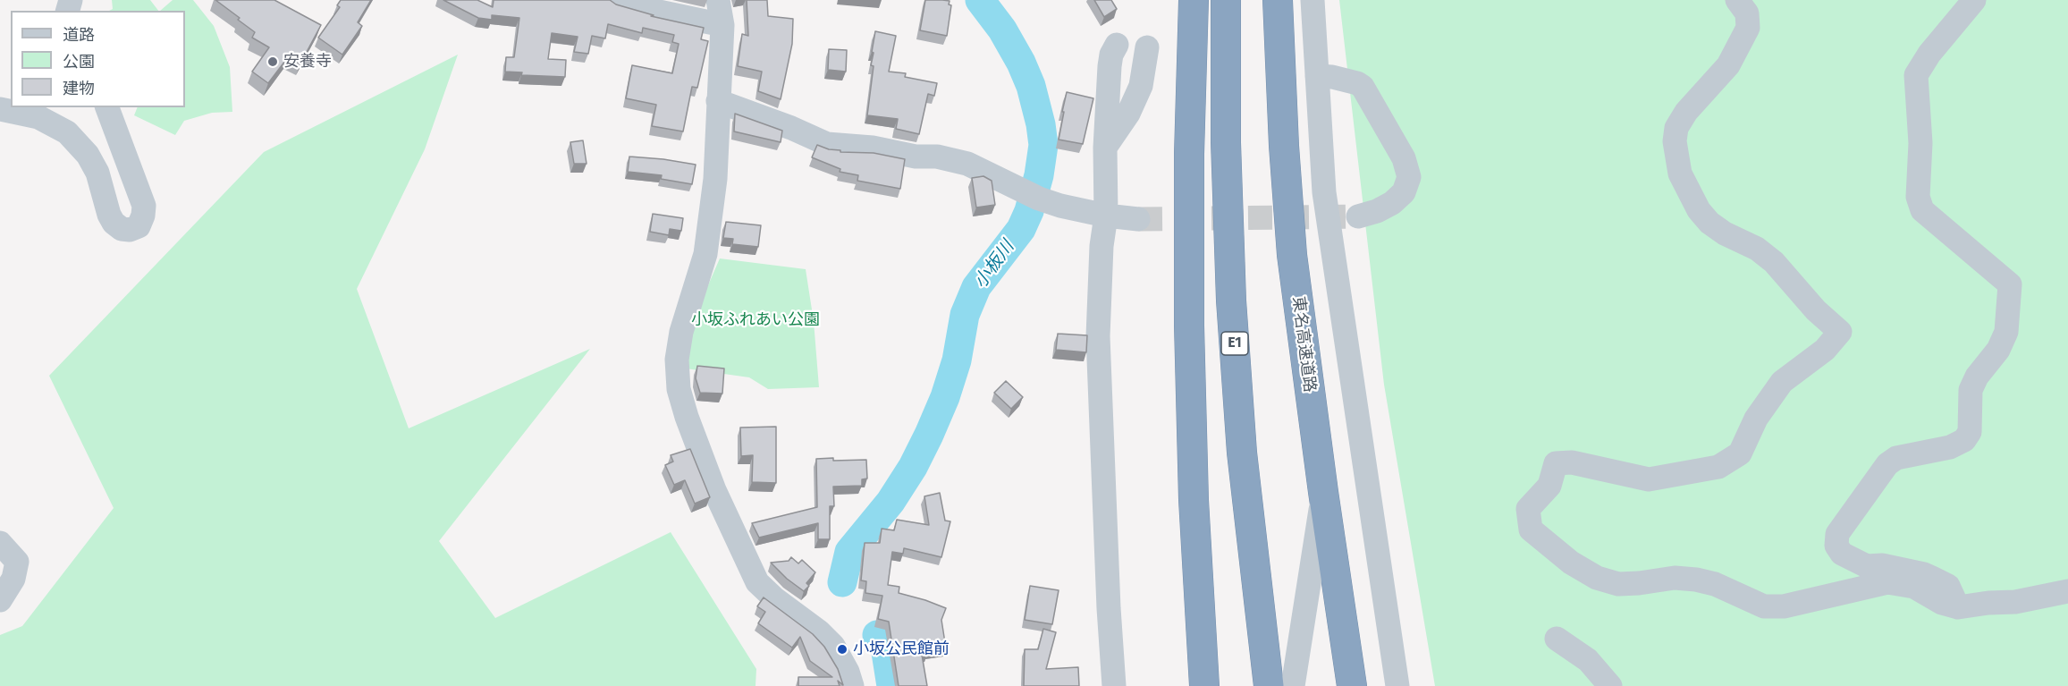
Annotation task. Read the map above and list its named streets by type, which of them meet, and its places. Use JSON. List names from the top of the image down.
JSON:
{
  "streets": {
    "highway": ["E1", "東名高速道路"]
  },
  "water": ["小板川"],
  "parks": ["小坂ふれあい公園"],
  "places": ["安養寺", "小坂公民館前"],
  "legend": ["道路", "公園", "建物"]
}
